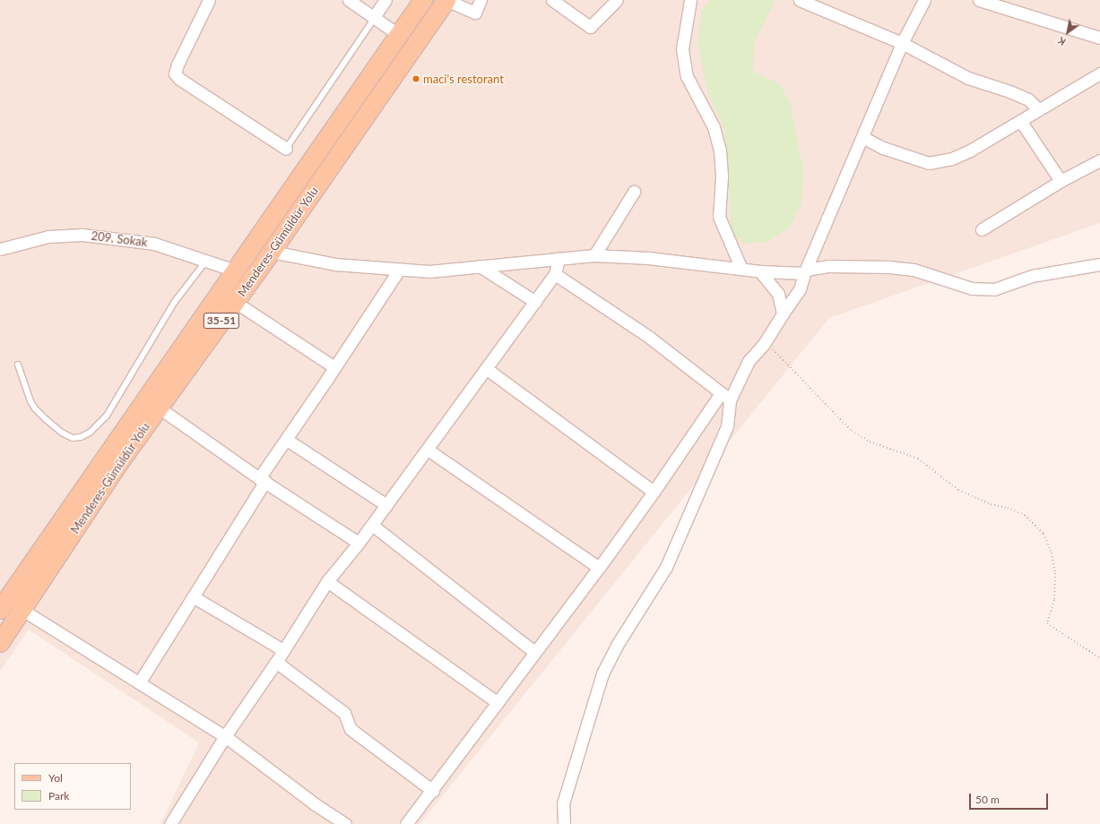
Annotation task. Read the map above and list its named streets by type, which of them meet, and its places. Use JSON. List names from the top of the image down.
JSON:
{
  "streets": {
    "main road": ["Menderes-Gümüldür Yolu", "35-51"],
    "street": ["209. Sokak"]
  },
  "crossings": [
    ["209. Sokak", "Menderes-Gümüldür Yolu"]
  ],
  "places": ["maci's restorant"],
  "legend": ["Yol", "Park"],
  "scale_bar": "50 m",
  "north": "bottom left"
}
